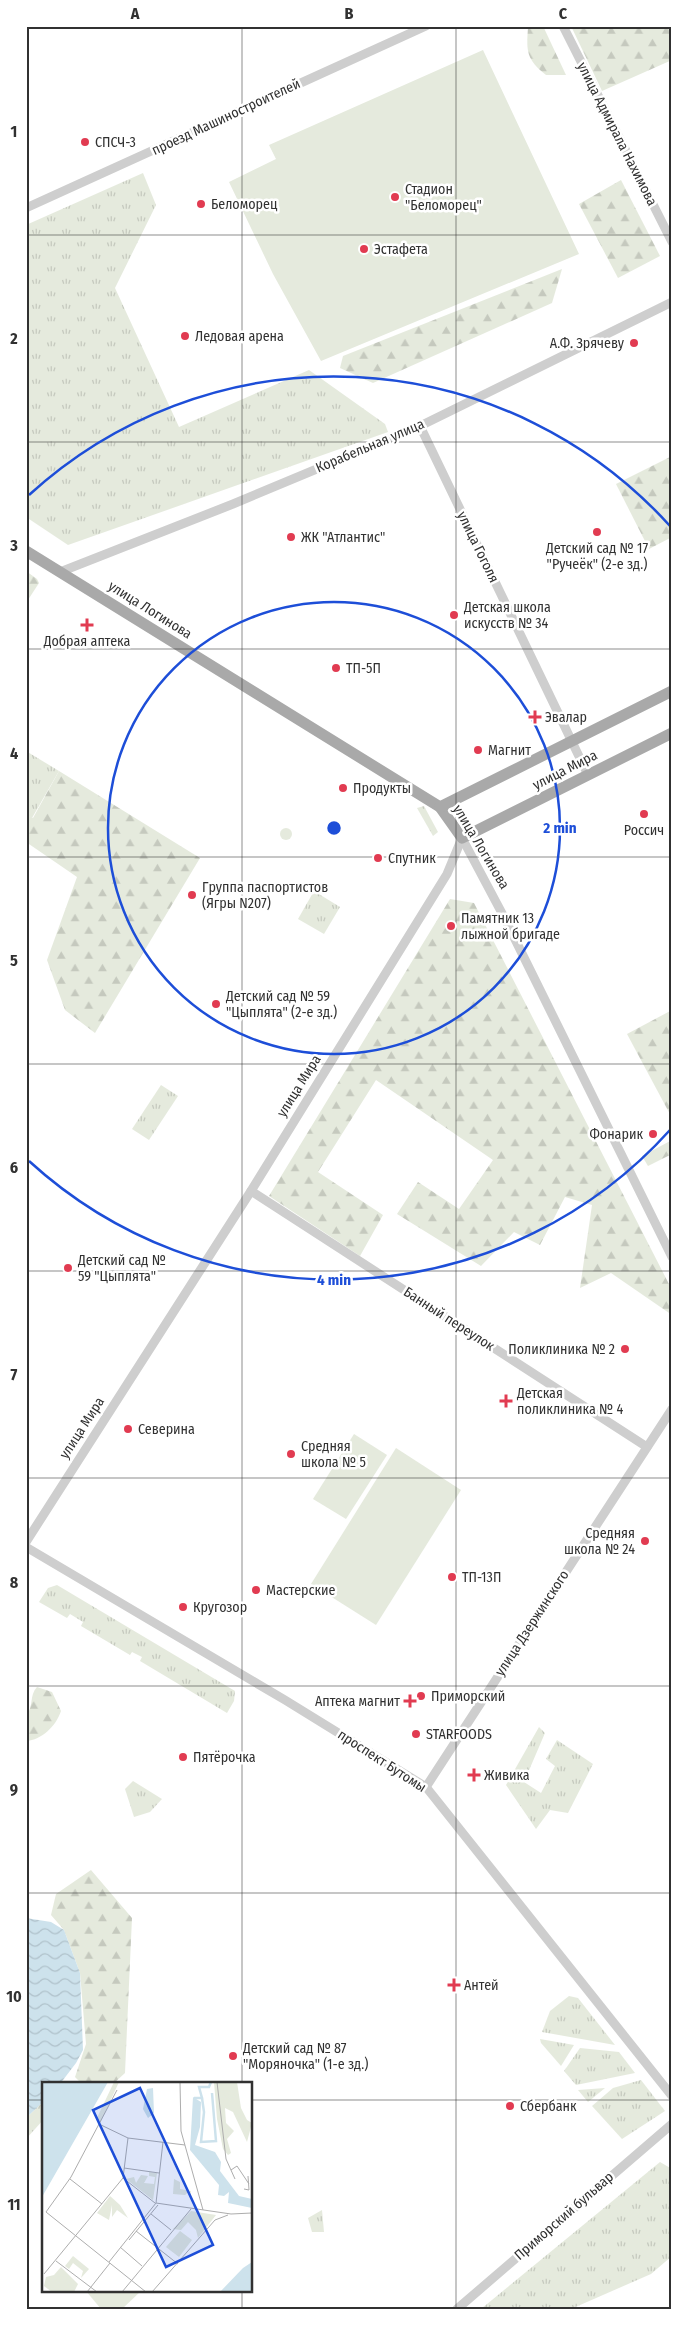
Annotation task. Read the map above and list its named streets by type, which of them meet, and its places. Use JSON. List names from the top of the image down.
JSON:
{
  "streets": {
    "main road": ["улица Логинова", "улица Мира"],
    "street": [
      "проезд Машиностроителей",
      "улица Адмирала Нахимова",
      "Корабельная улица",
      "улица Гоголя",
      "Банный переулок",
      "улица Дзержинского",
      "проспект Бутомы",
      "Приморский бульвар"
    ]
  },
  "crossings": [
    ["Корабельная улица", "улица Гоголя"],
    ["Корабельная улица", "улица Логинова"],
    ["улица Гоголя", "улица Мира"],
    ["улица Логинова", "улица Мира"],
    ["улица Мира", "Банный переулок"],
    ["Банный переулок", "улица Дзержинского"],
    ["улица Дзержинского", "проспект Бутомы"]
  ],
  "places": {
    "other": [
      "СПСЧ-3",
      "Стадион \"Беломорец\"",
      "Беломорец",
      "Эстафета",
      "Ледовая арена",
      "А.Ф. Зрячеву",
      "Детский сад № 17 \"Ручеёк\" (2-е зд.)",
      "ЖК \"Атлантис\"",
      "Детская школа искусств № 34",
      "ТП-5П",
      "Магнит",
      "Продукты",
      "Россич",
      "Спутник",
      "Группа паспортистов (Ягры N207)",
      "Памятник 13 лыжной бригаде",
      "Детский сад № 59 \"Цыплята\" (2-е зд.)",
      "Фонарик",
      "Детский сад № 59 \"Цыплята\"",
      "Поликлиника № 2",
      "Северина",
      "Средняя школа № 5",
      "Средняя школа № 24",
      "ТП-13П",
      "Мастерские",
      "Кругозор",
      "Приморский",
      "STARFOODS",
      "Пятёрочка",
      "Детский сад № 87 \"Моряночка\" (1-е зд.)",
      "Сбербанк"
    ],
    "health": [
      "Добрая аптека",
      "Эвалар",
      "Детская поликлиника № 4",
      "Аптека магнит",
      "Живика",
      "Антей"
    ]
  },
  "grid": {
    "columns": ["A", "B", "C"],
    "rows": [
      "1",
      "2",
      "3",
      "4",
      "5",
      "6",
      "7",
      "8",
      "9",
      "10",
      "11"
    ]
  },
  "rings": ["2 min", "4 min"]
}
